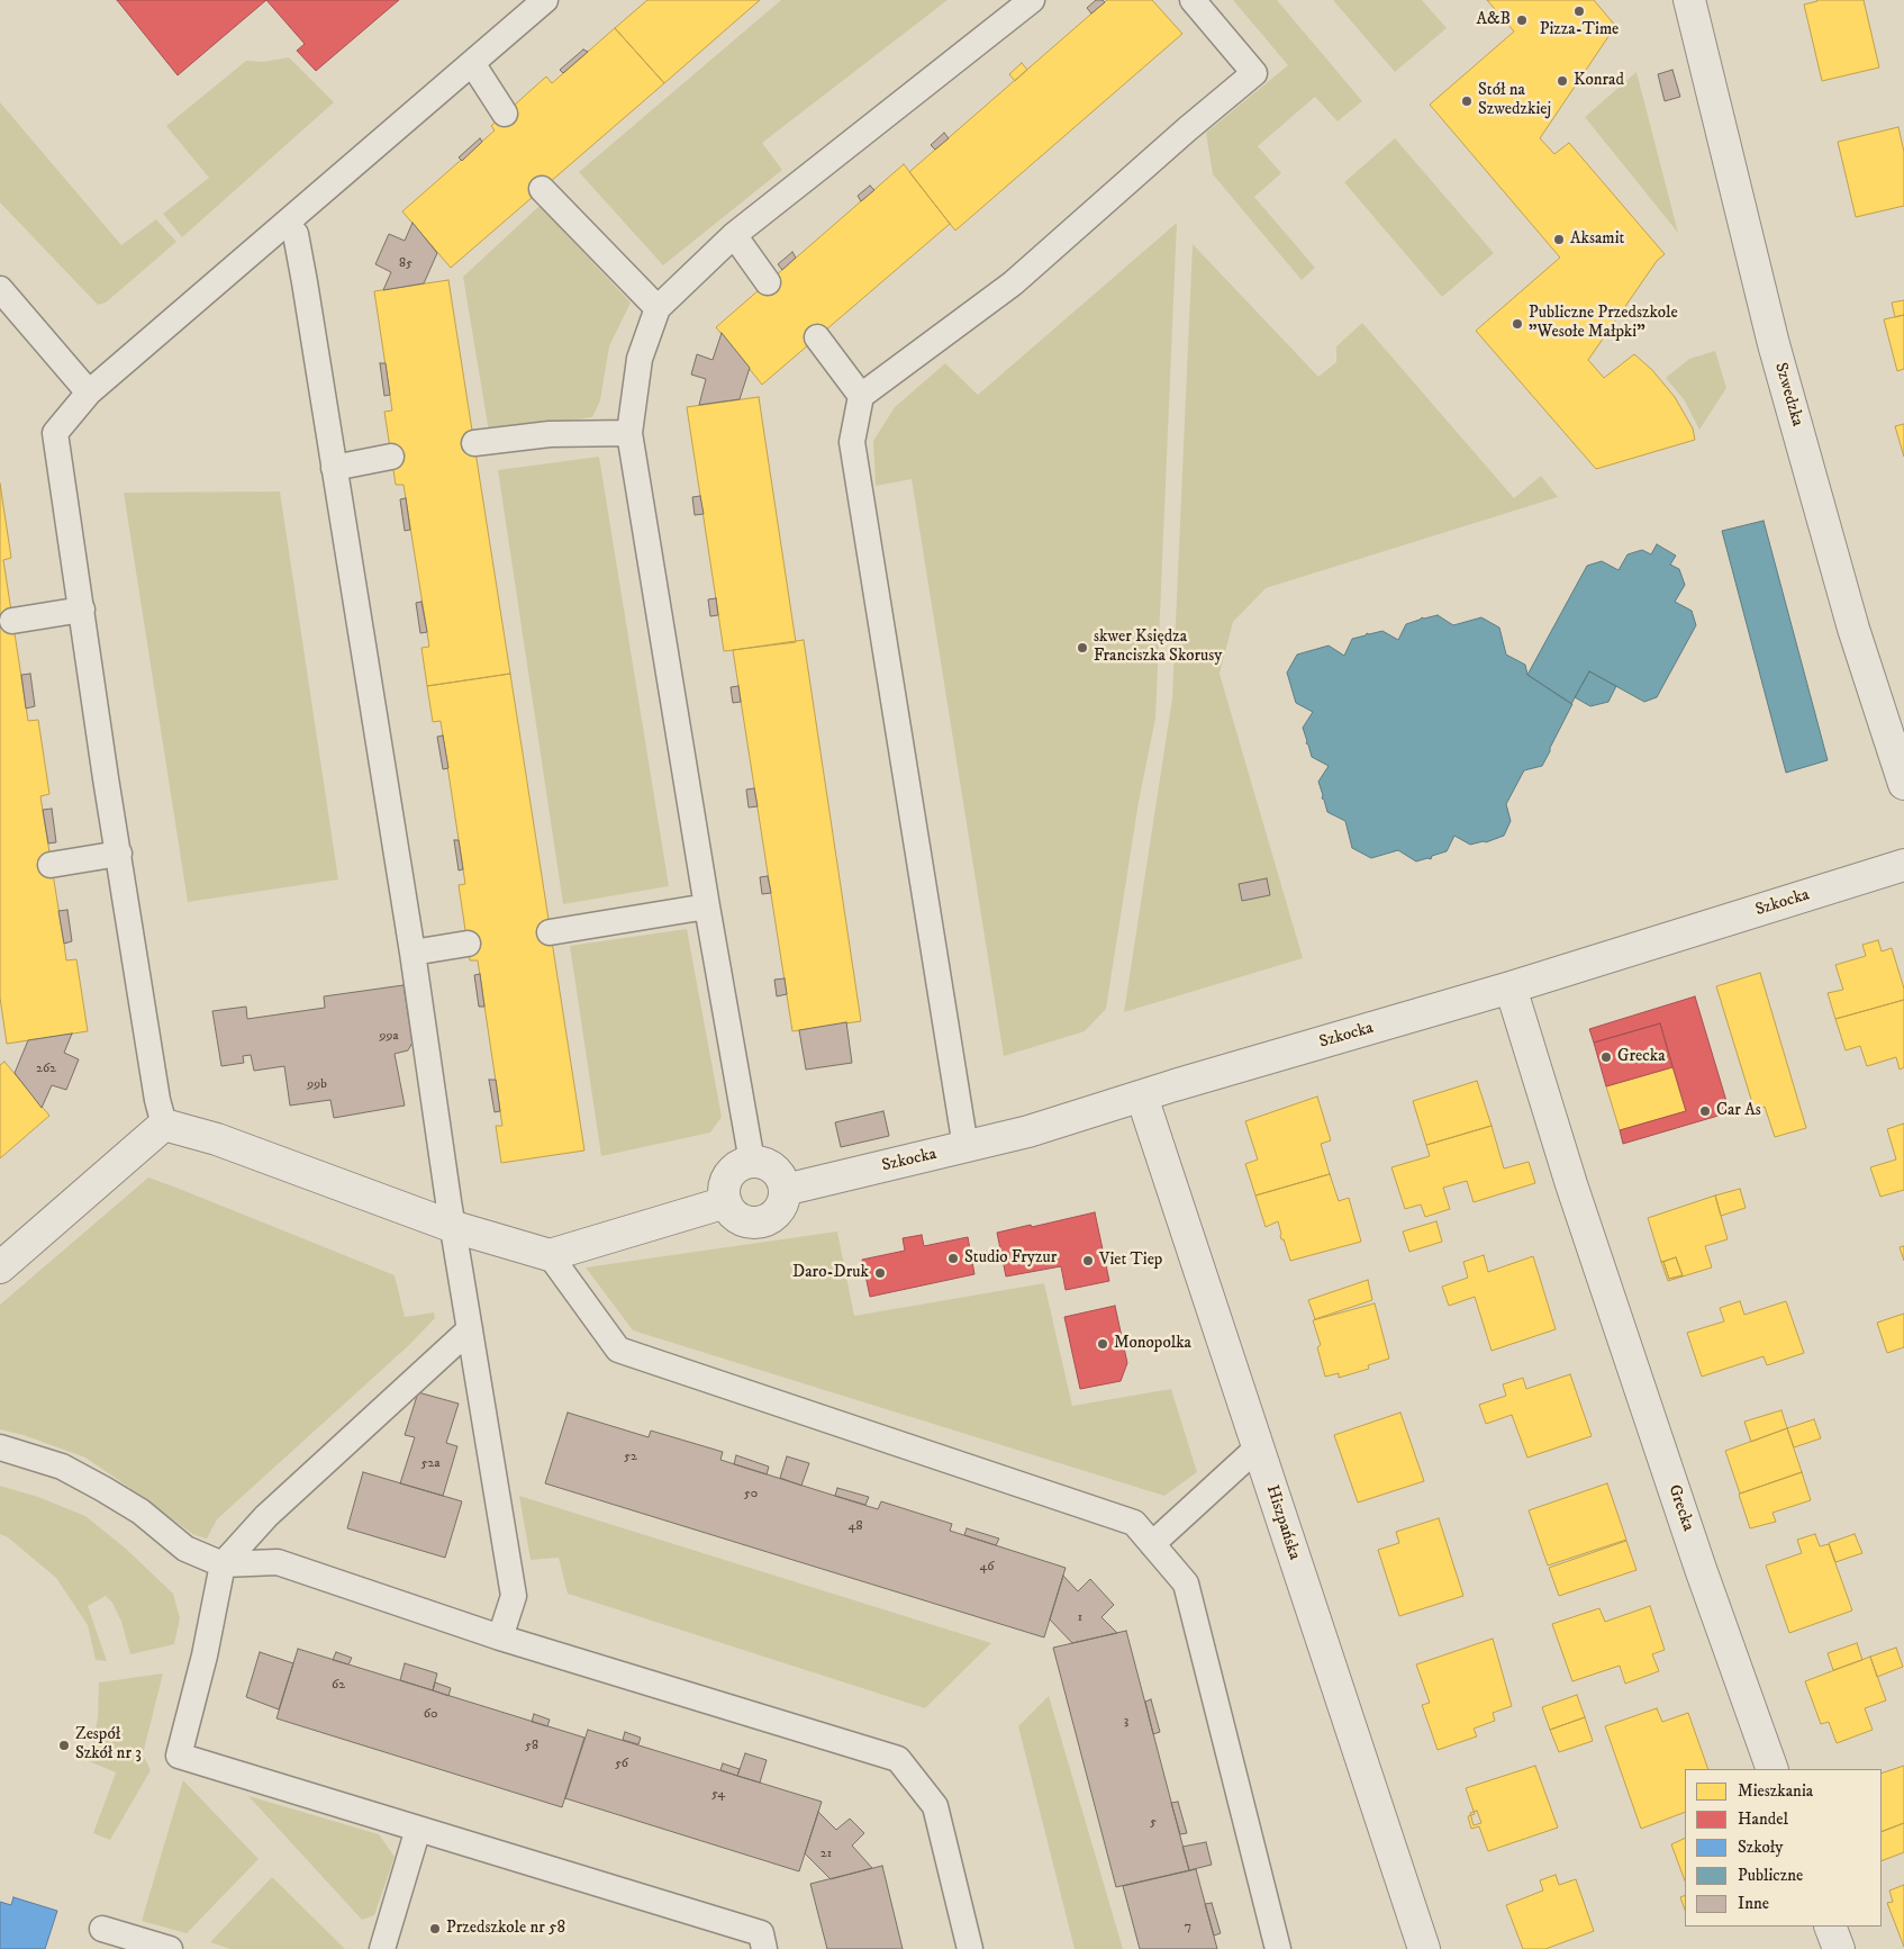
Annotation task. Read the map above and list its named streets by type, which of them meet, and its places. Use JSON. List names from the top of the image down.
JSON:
{
  "streets": {
    "street": [
      "Szwedzka",
      "Szkocka",
      "Grecka",
      "Hiszpańska"
    ]
  },
  "crossings": [
    ["Szkocka", "Grecka"],
    ["Szkocka", "Hiszpańska"]
  ],
  "places": [
    "Pizza-Time",
    "A&B",
    "Konrad",
    "Stół na Szwedzkiej",
    "Aksamit",
    "Publiczne Przedszkole \"Wesołe Małpki\"",
    "skwer Księdza Franciszka Skorusy",
    "Grecka",
    "Car As",
    "Studio Fryzur",
    "Viet Tiep",
    "Daro-Druk",
    "Monopolka",
    "Zespół Szkół nr 3",
    "Przedszkole nr 58"
  ],
  "house_numbers": [
    "85",
    "99a",
    "262",
    "99b",
    "52",
    "52a",
    "50",
    "48",
    "46",
    "1",
    "62",
    "60",
    "3",
    "58",
    "56",
    "54",
    "5",
    "21",
    "7"
  ],
  "legend": [
    "Mieszkania",
    "Handel",
    "Szkoły",
    "Publiczne",
    "Inne"
  ]
}
